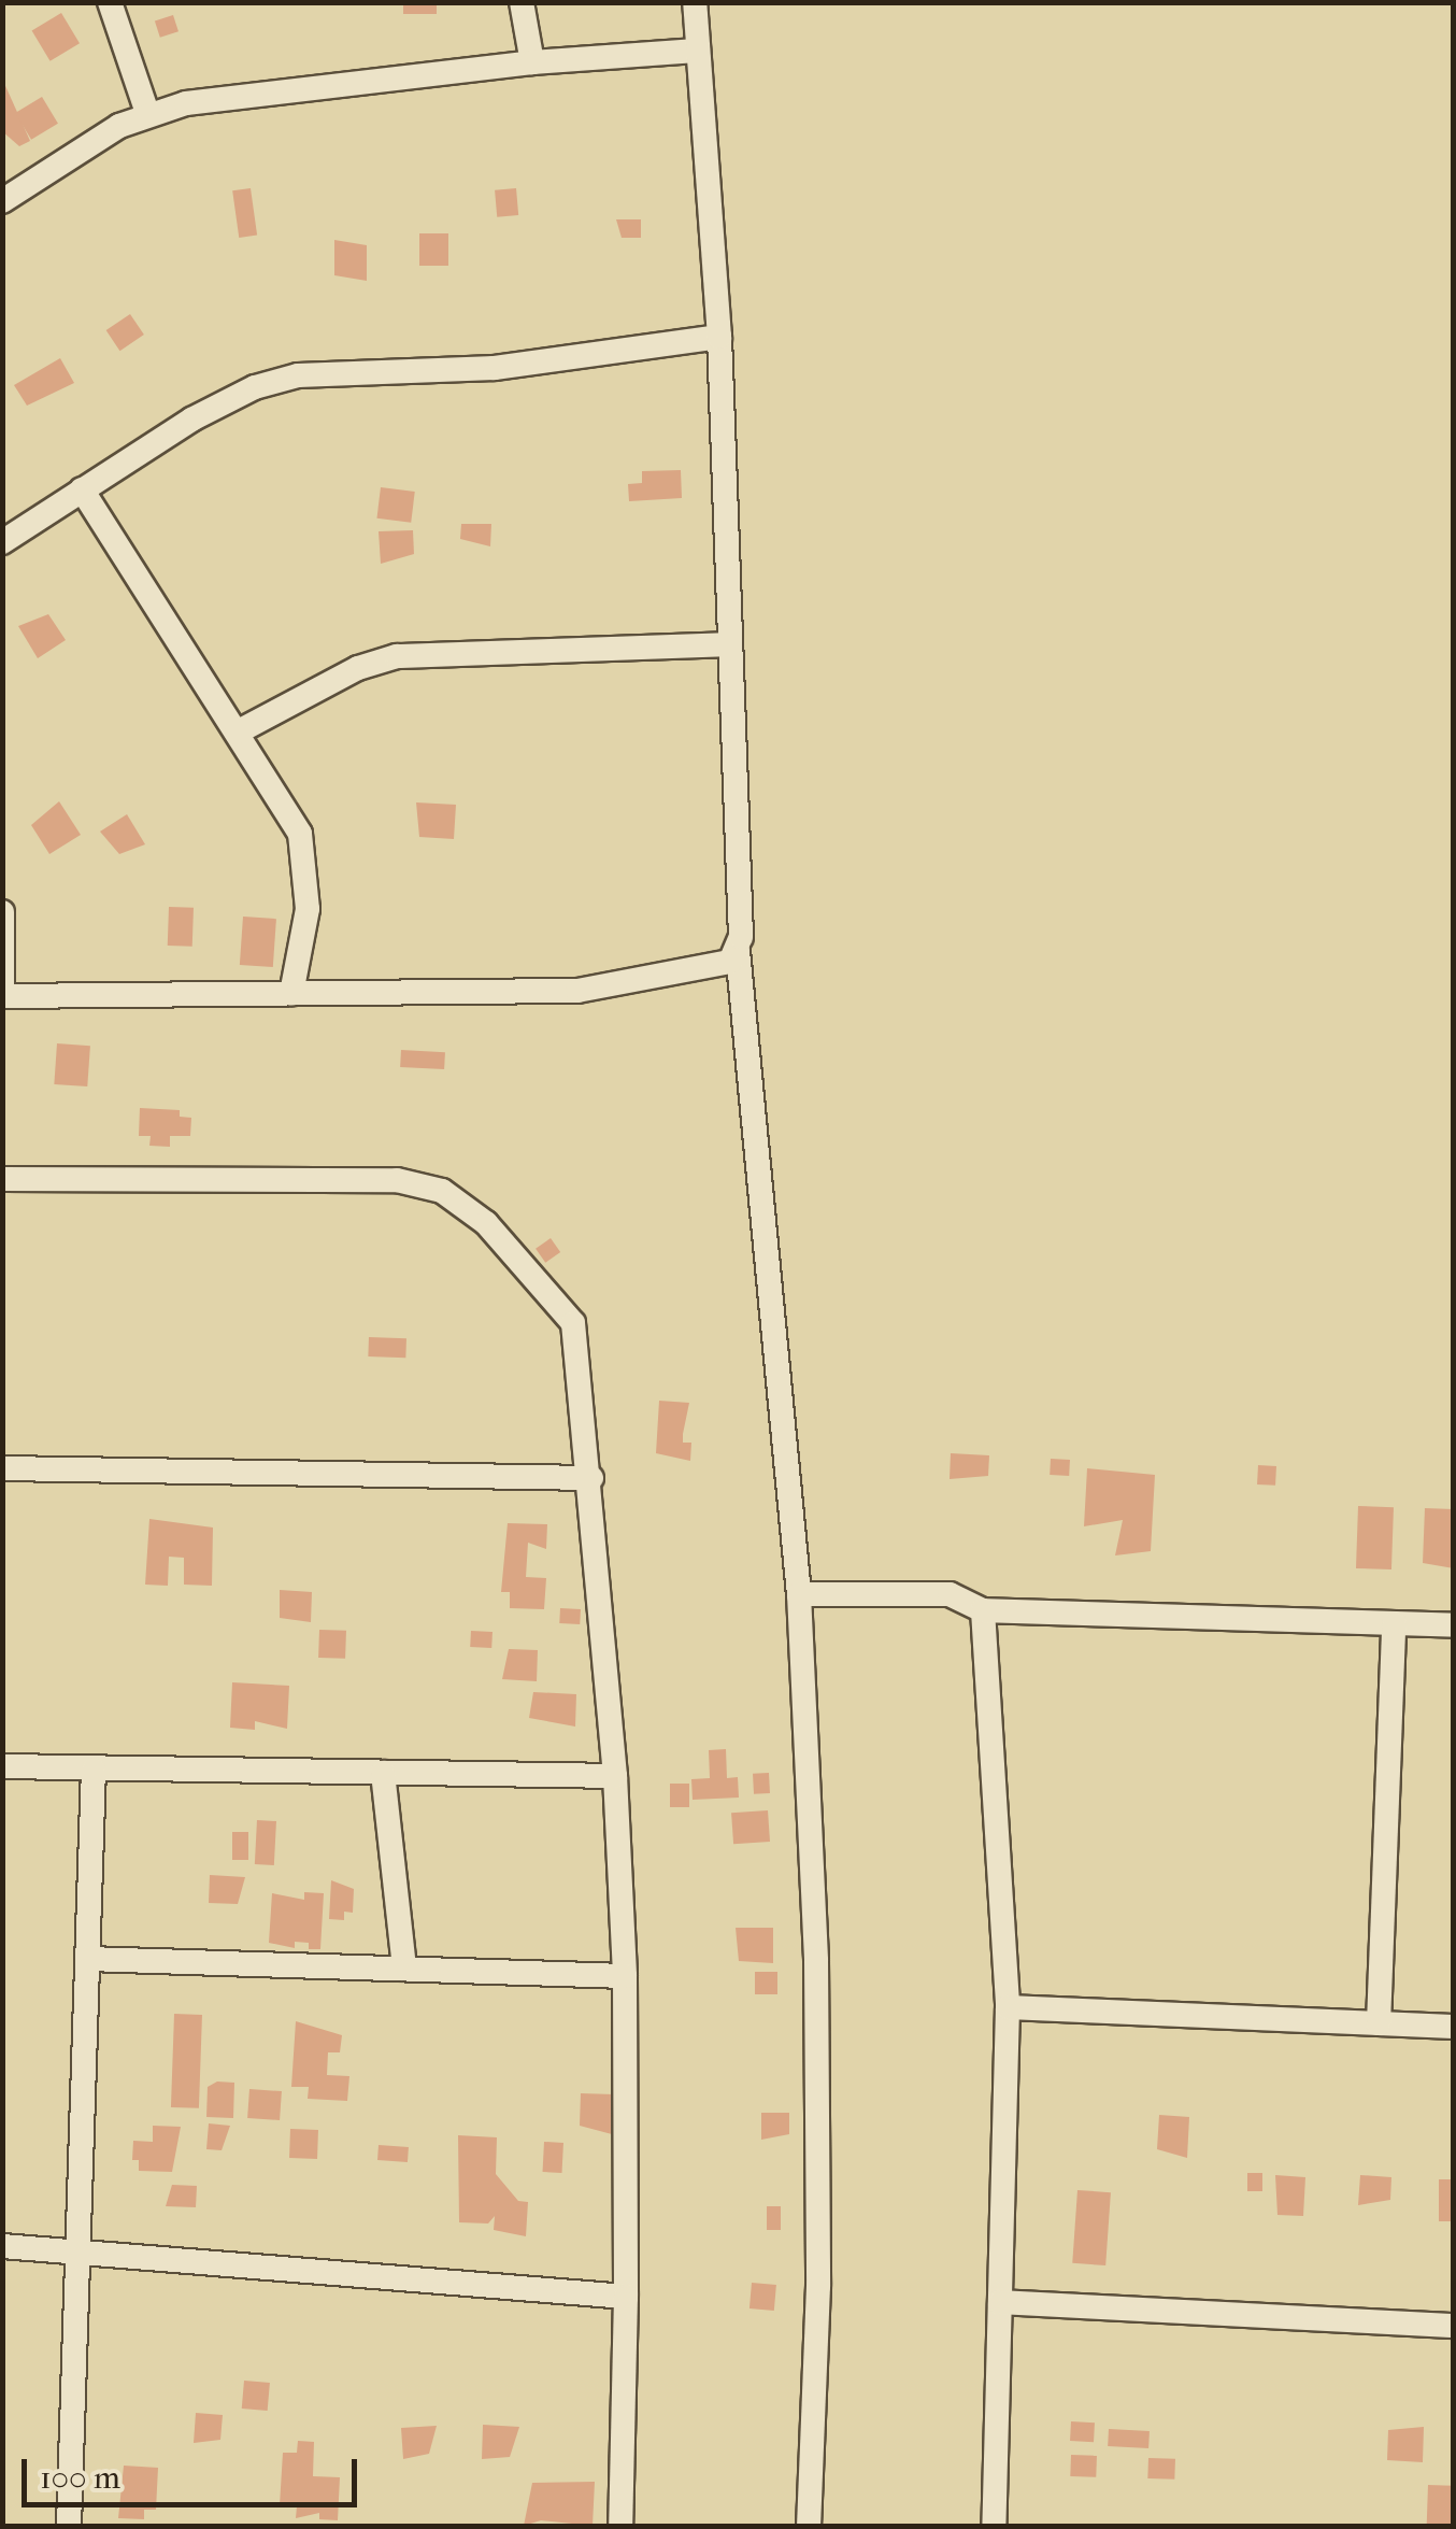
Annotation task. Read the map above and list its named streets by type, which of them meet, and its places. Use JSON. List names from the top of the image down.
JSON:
{
  "scale_bar": "100 m"
}
